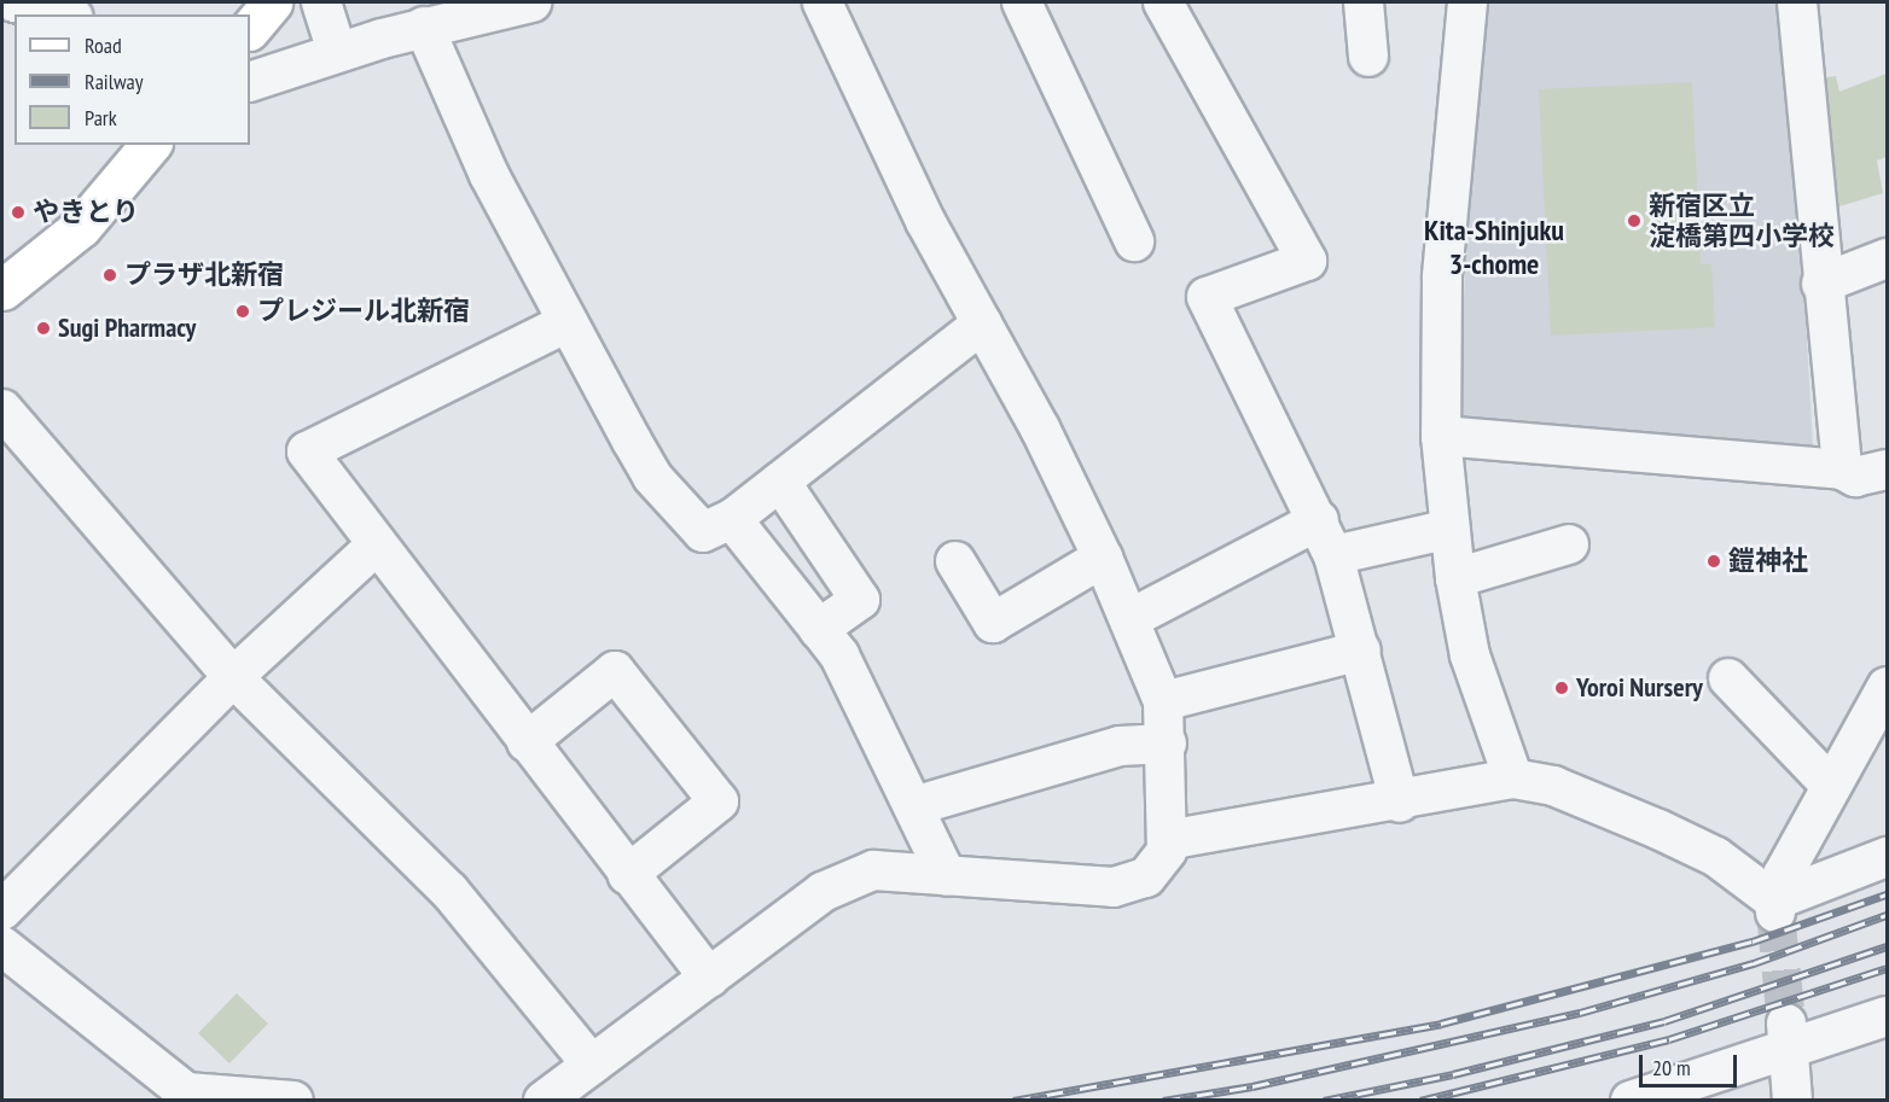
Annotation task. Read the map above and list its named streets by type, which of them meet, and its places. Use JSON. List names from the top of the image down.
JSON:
{
  "districts": ["Kita-Shinjuku 3-chome"],
  "places": [
    "やきとり",
    "新宿区立 淀橋第四小学校",
    "プラザ北新宿",
    "プレジール北新宿",
    "Sugi Pharmacy",
    "鎧神社",
    "Yoroi Nursery"
  ],
  "legend": ["Road", "Railway", "Park"],
  "scale_bar": "20 m"
}
